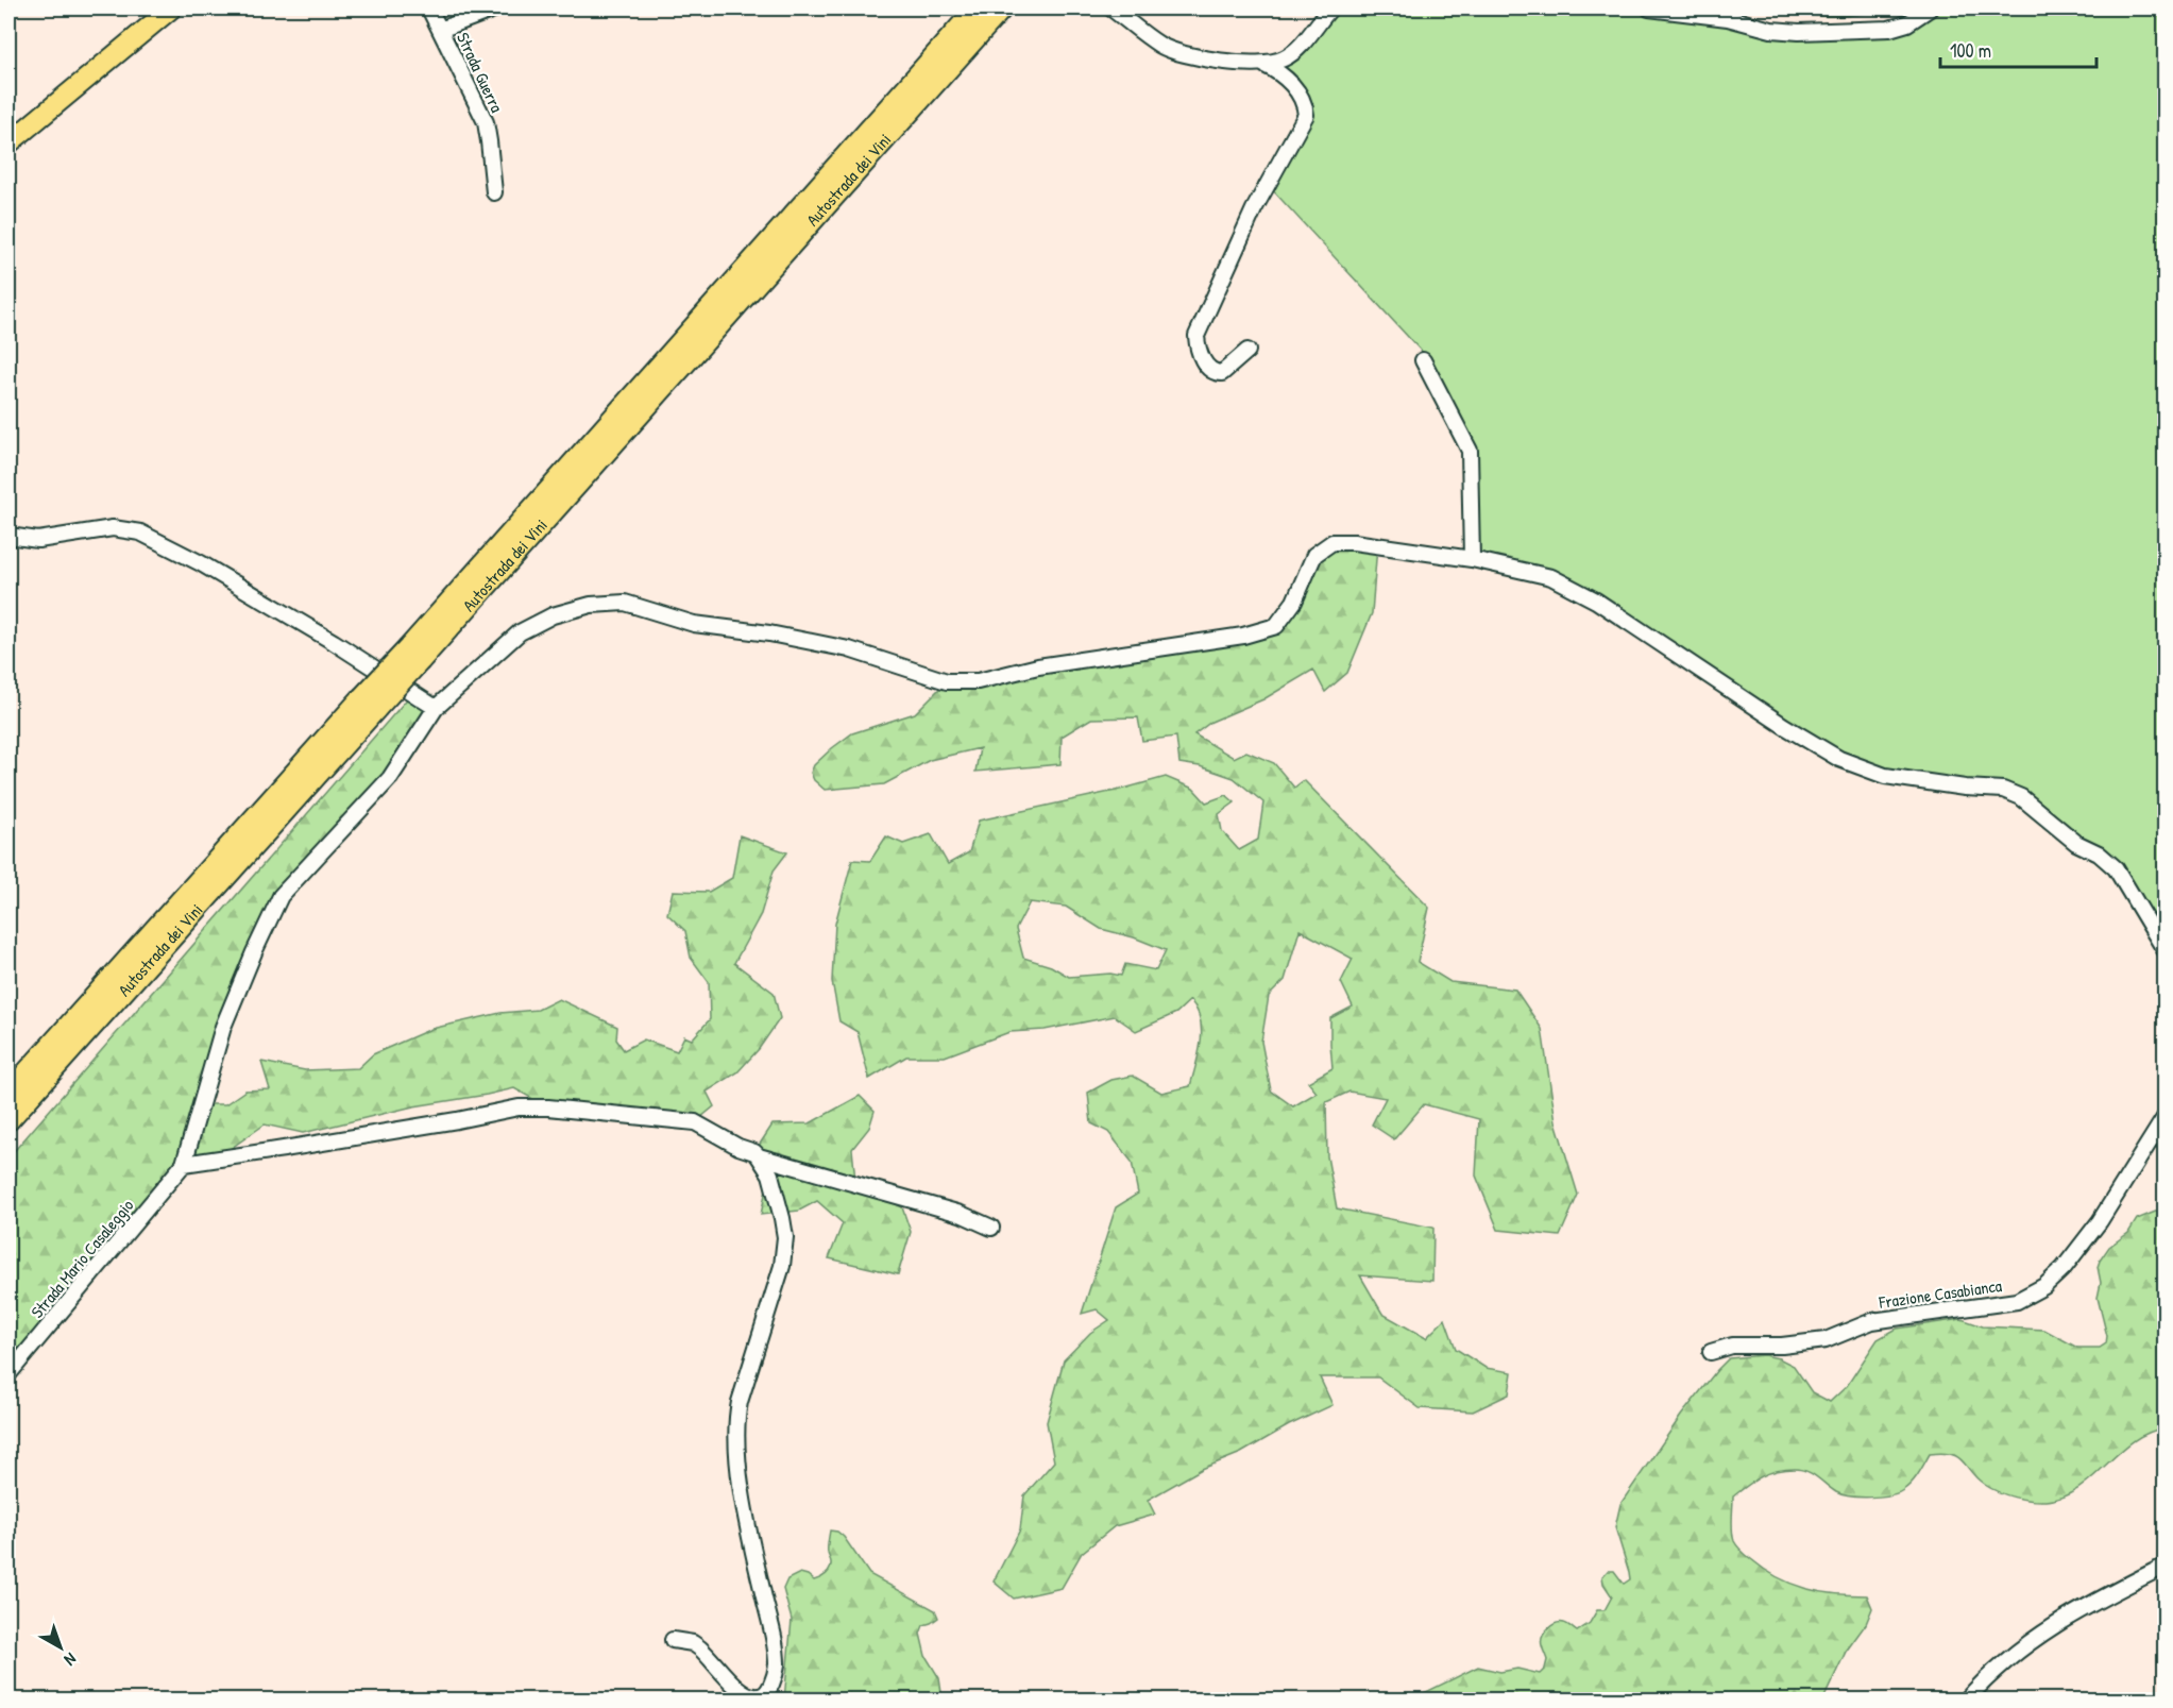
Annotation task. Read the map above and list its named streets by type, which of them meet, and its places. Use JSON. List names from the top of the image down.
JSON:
{
  "streets": {
    "highway": ["Autostrada dei Vini"],
    "street": ["Strada Guerra", "Strada Mario Casaleggio", "Frazione Casabianca"]
  },
  "scale_bar": "100 m",
  "north": "bottom right"
}
